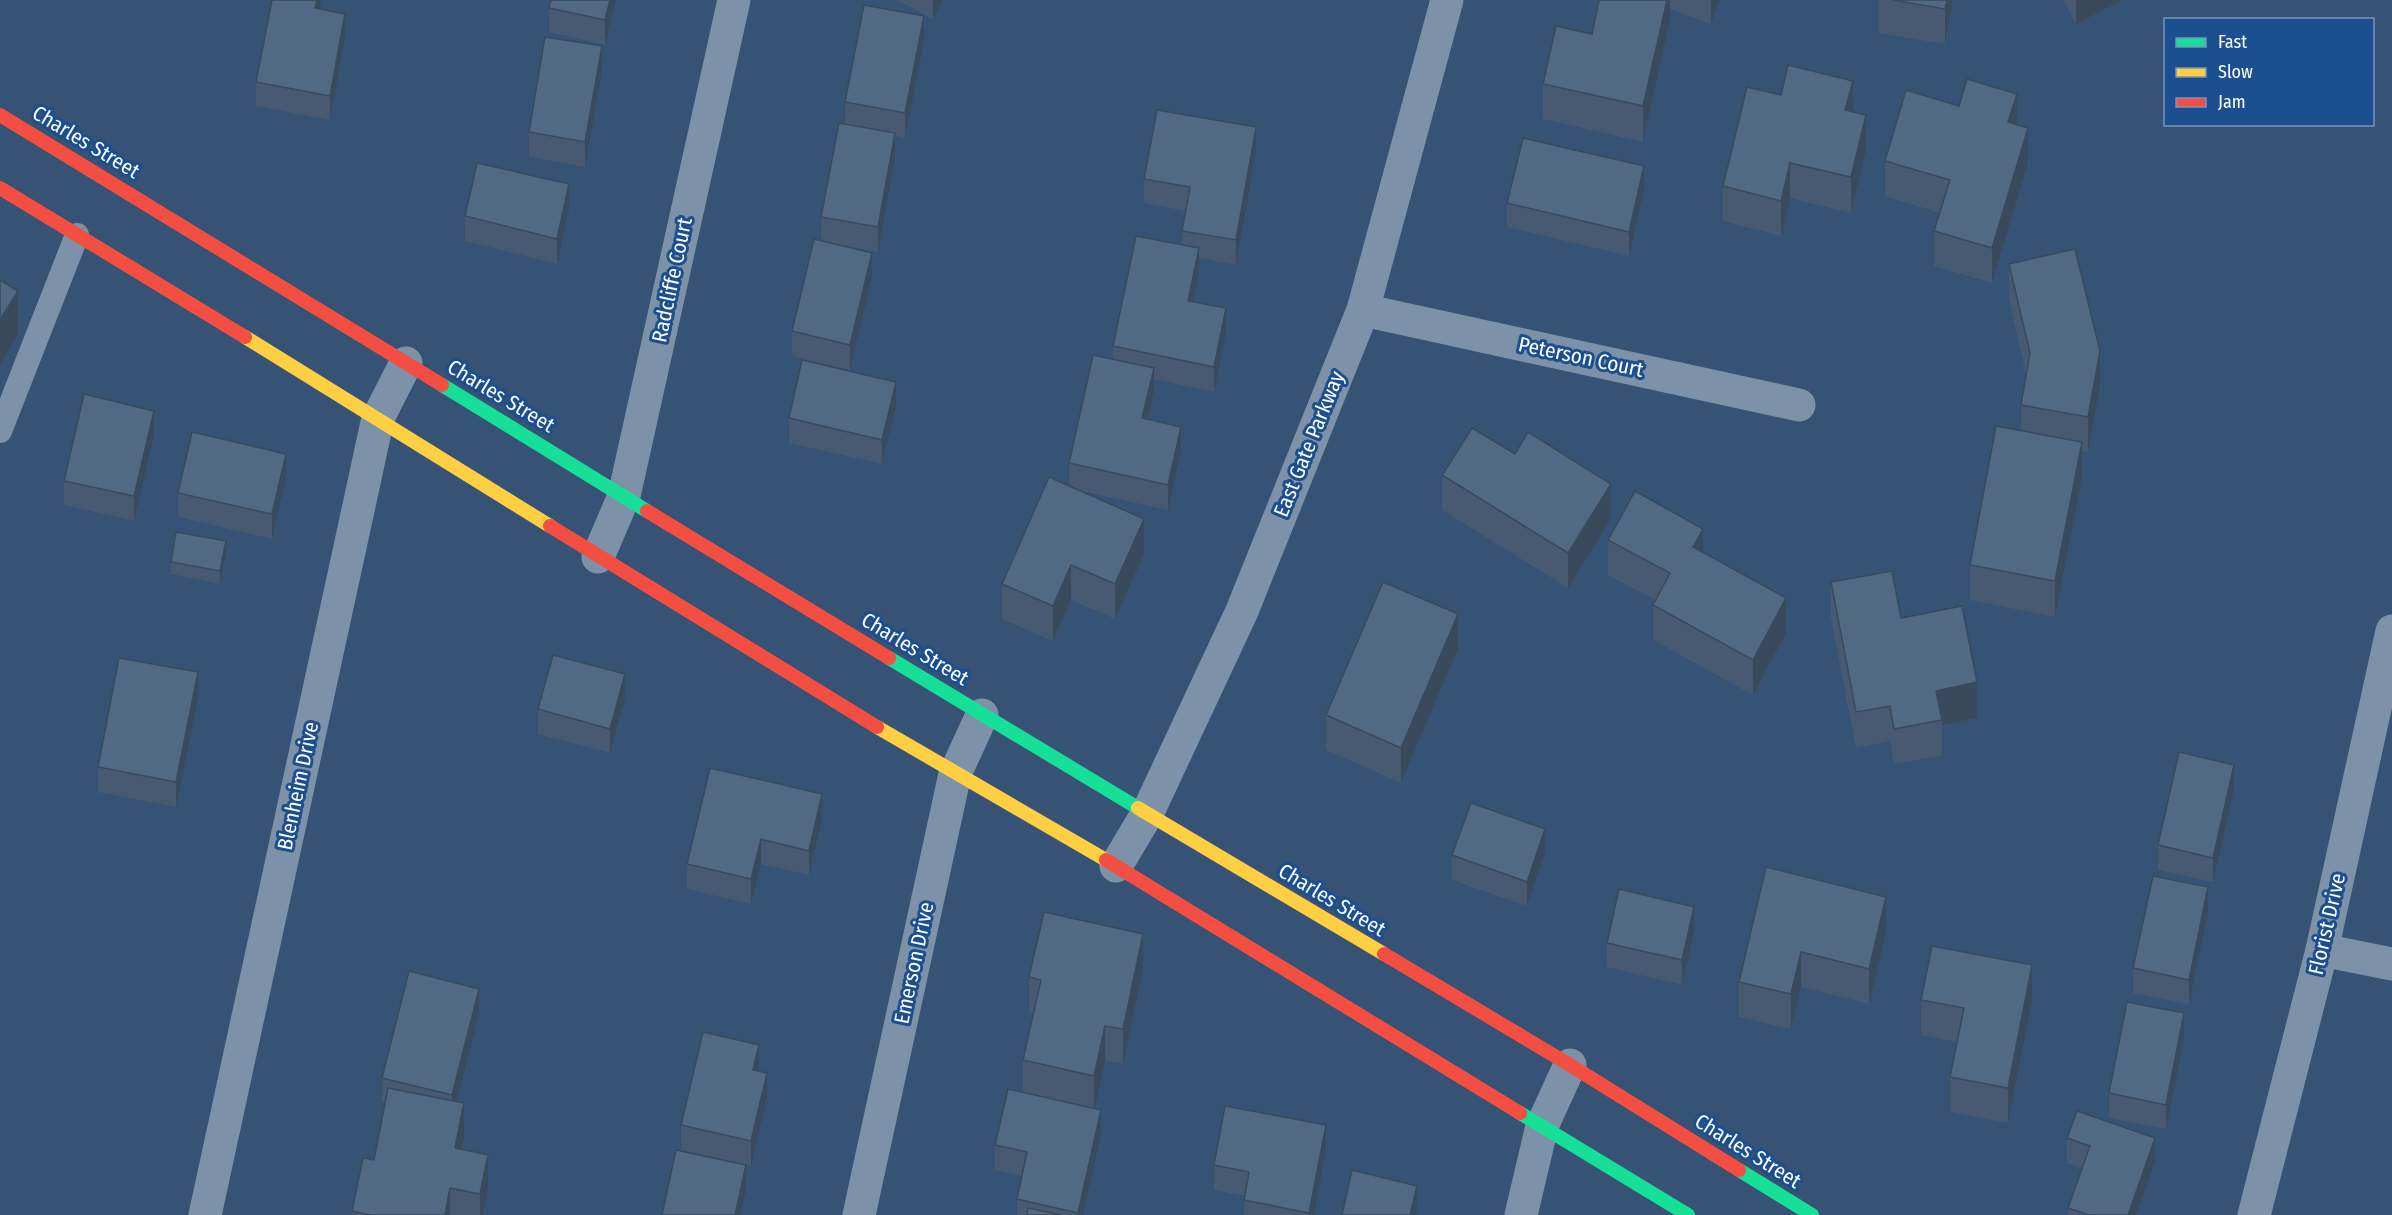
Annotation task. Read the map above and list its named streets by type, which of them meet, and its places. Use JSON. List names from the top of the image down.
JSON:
{
  "streets": {
    "main road": ["Charles Street"],
    "street": [
      "Radcliffe Court",
      "Peterson Court",
      "East Gate Parkway",
      "Blenheim Drive",
      "Florist Drive",
      "Emerson Drive"
    ]
  },
  "crossings": [
    ["Charles Street", "Radcliffe Court"],
    ["Charles Street", "East Gate Parkway"],
    ["Charles Street", "Blenheim Drive"],
    ["Charles Street", "Emerson Drive"],
    ["Peterson Court", "East Gate Parkway"]
  ],
  "legend": ["Fast", "Slow", "Jam"]
}
